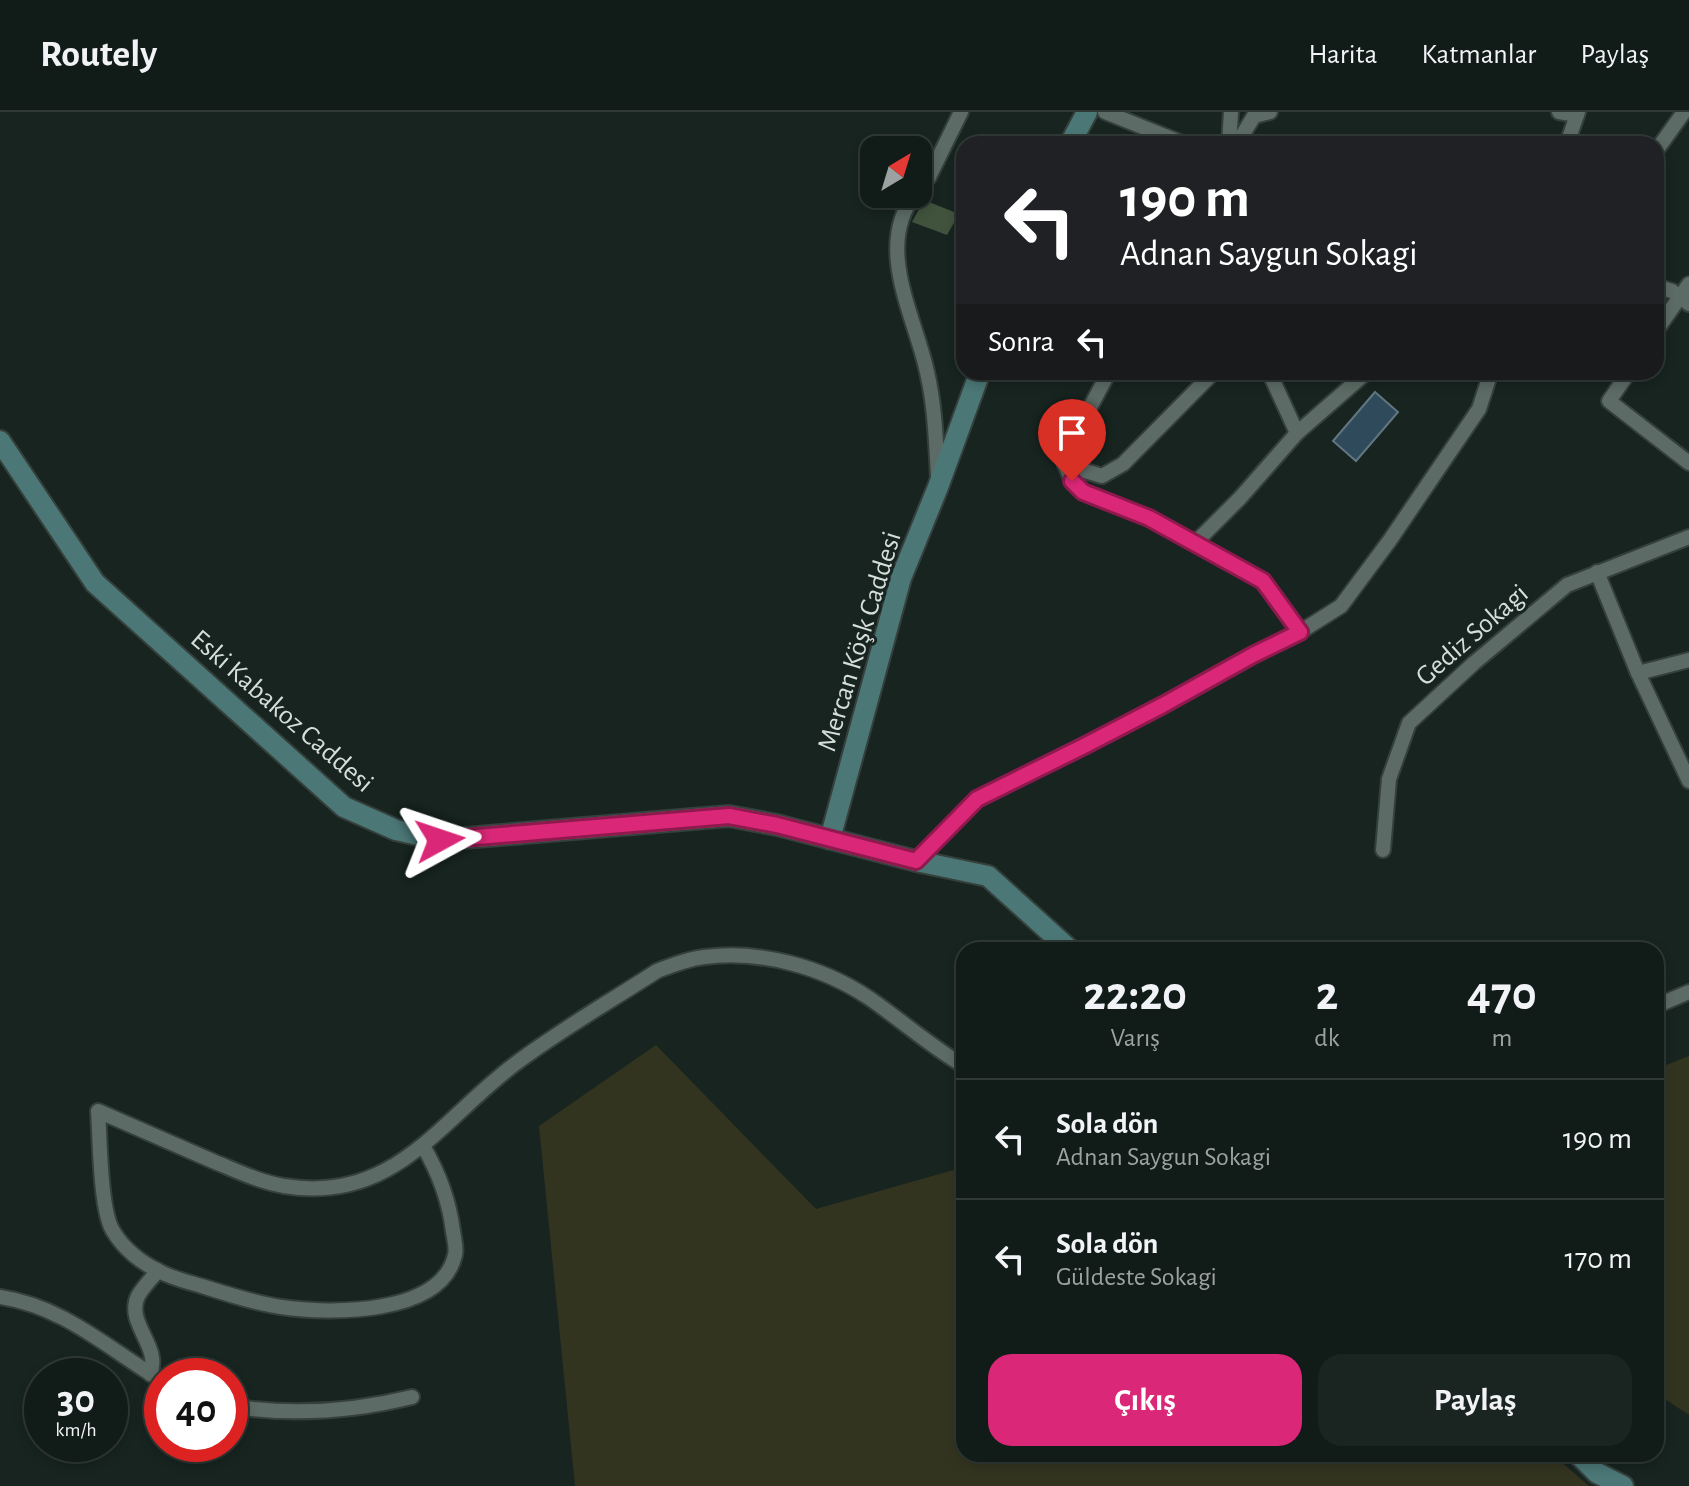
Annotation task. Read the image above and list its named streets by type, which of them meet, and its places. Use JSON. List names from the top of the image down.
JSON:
{
  "streets": {
    "street": ["Gediz Sokagi", "Mercan Köşk Caddesi", "Eski Kabakoz Caddesi"]
  },
  "crossings": [
    ["Mercan Köşk Caddesi", "Eski Kabakoz Caddesi"]
  ],
  "north": "top right",
  "page": {
    "header": "Routely",
    "nav": ["Harita", "Katmanlar", "Paylaş"],
    "turn": ["190 m", "Adnan Saygun Sokagi"],
    "then": "Sonra",
    "eta": [
      "22:20",
      "Varış",
      "2",
      "dk",
      "470",
      "m"
    ],
    "list": [
      {
        "name": "Sola dön",
        "note": "Adnan Saygun Sokagi",
        "value": "190 m"
      },
      {
        "name": "Sola dön",
        "note": "Güldeste Sokagi",
        "value": "170 m"
      }
    ],
    "buttons": ["Çıkış", "Paylaş"],
    "speed": "30 km/h",
    "limit": "40"
  }
}
